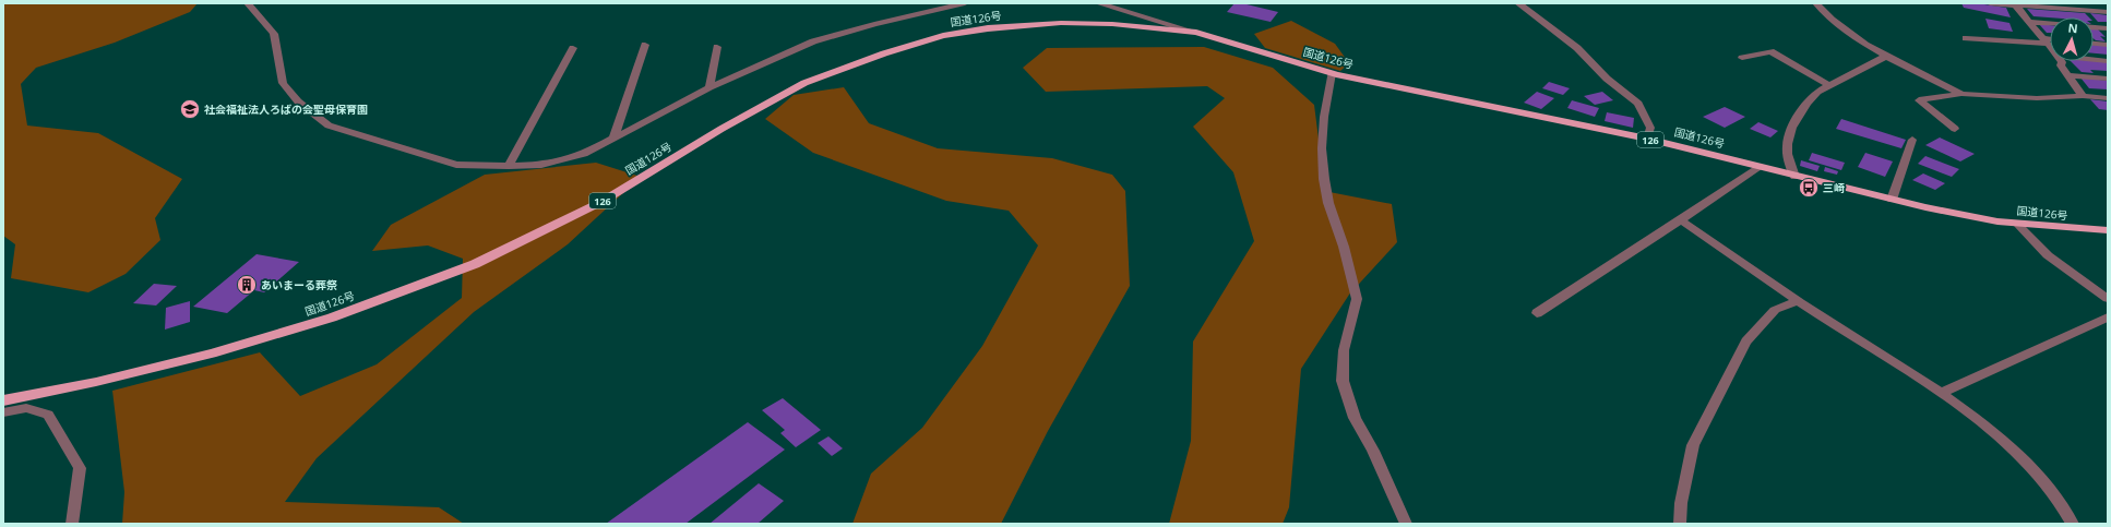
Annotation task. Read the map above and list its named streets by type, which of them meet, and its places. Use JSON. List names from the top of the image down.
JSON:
{
  "streets": {
    "highway": ["国道126号", "126"]
  },
  "places": {
    "school or university": ["社会福祉法人ろばの会聖母保育園"],
    "bus stop": ["三崎"],
    "building": ["あいまーる葬祭"]
  },
  "north": "top"
}
